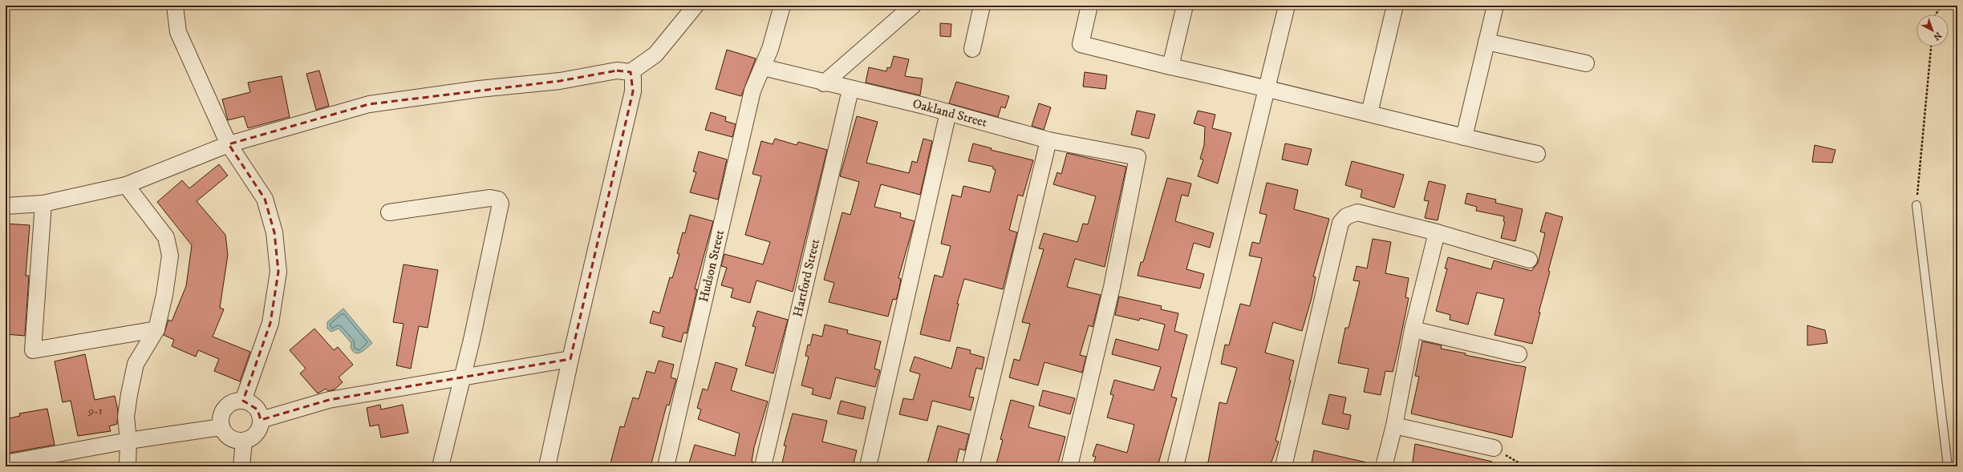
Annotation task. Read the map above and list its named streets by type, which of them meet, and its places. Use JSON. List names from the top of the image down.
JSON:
{
  "streets": {
    "street": ["Oakland Street", "Hudson Street", "Hartford Street"]
  },
  "crossings": [
    ["Oakland Street", "Hudson Street"],
    ["Oakland Street", "Hartford Street"]
  ],
  "house_numbers": ["9-1"],
  "north": "bottom right"
}
